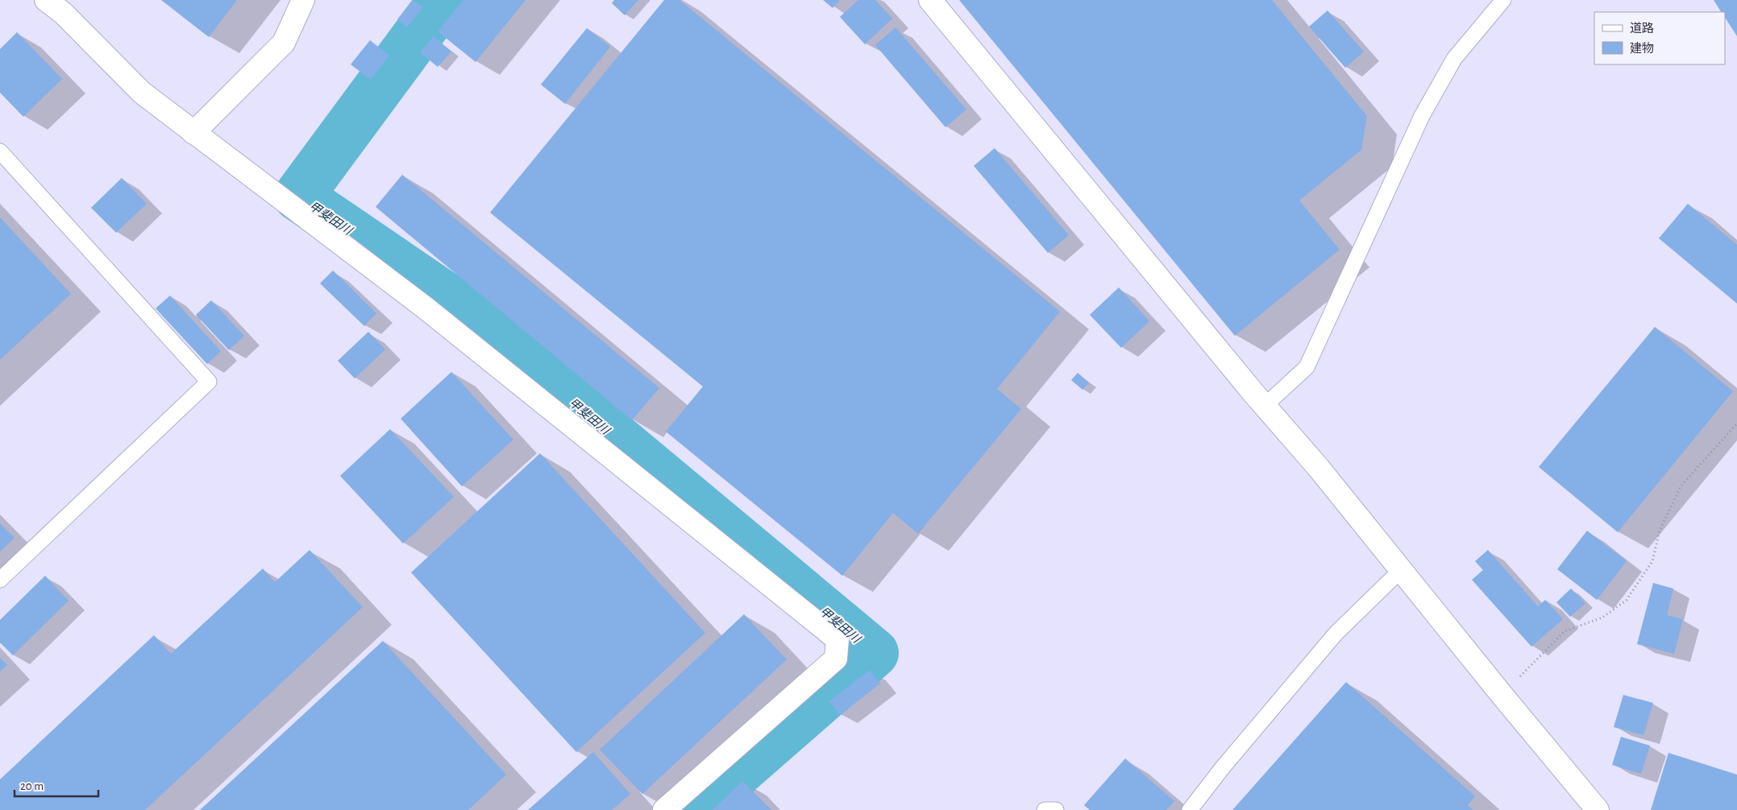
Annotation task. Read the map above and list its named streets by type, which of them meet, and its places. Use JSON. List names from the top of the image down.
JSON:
{
  "water": ["甲斐田川"],
  "legend": ["道路", "建物"],
  "scale_bar": "20 m"
}
